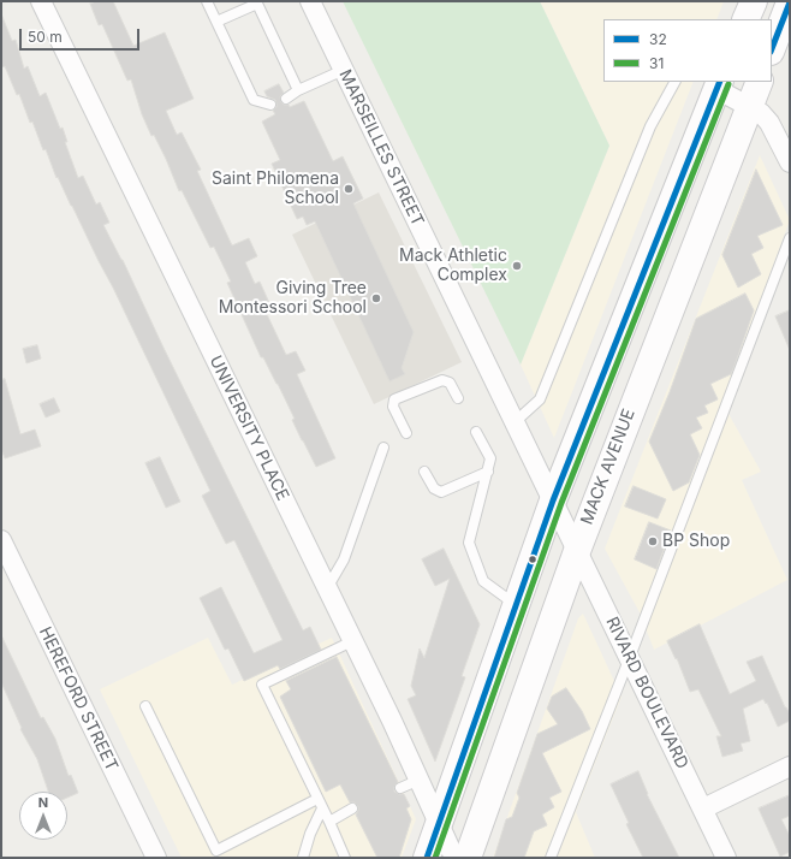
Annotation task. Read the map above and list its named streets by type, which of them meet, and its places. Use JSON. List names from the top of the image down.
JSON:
{
  "streets": {
    "main road": ["MACK AVENUE"],
    "street": [
      "MARSEILLES STREET",
      "UNIVERSITY PLACE",
      "RIVARD BOULEVARD",
      "HEREFORD STREET"
    ]
  },
  "crossings": [
    ["MARSEILLES STREET", "MACK AVENUE"],
    ["MARSEILLES STREET", "RIVARD BOULEVARD"],
    ["MACK AVENUE", "RIVARD BOULEVARD"]
  ],
  "places": [
    "Saint Philomena School",
    "Mack Athletic Complex",
    "Giving Tree Montessori School",
    "BP Shop"
  ],
  "lines": ["transit line 32", "transit line 31"],
  "legend": ["32", "31"],
  "scale_bar": "50 m",
  "north": "top"
}
